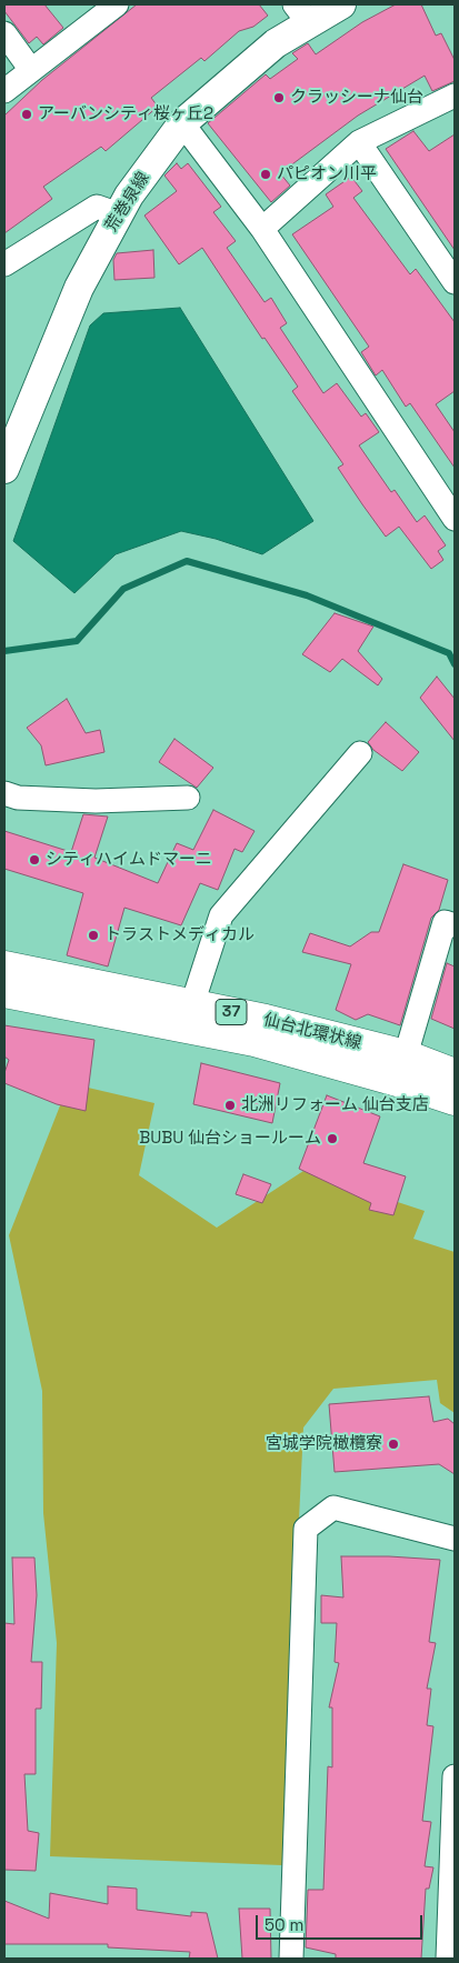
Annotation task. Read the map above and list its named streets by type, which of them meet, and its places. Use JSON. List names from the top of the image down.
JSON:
{
  "streets": {
    "main road": ["37", "仙台北環状線"],
    "street": ["荒巻泉線"]
  },
  "places": [
    "クラッシーナ仙台",
    "アーバンシティ桜ヶ丘2",
    "パピオン川平",
    "シティハイムドマーニ",
    "トラストメディカル",
    "北洲リフォーム 仙台支店",
    "BUBU 仙台ショールーム",
    "宮城学院橄欖寮"
  ],
  "scale_bar": "50 m"
}
